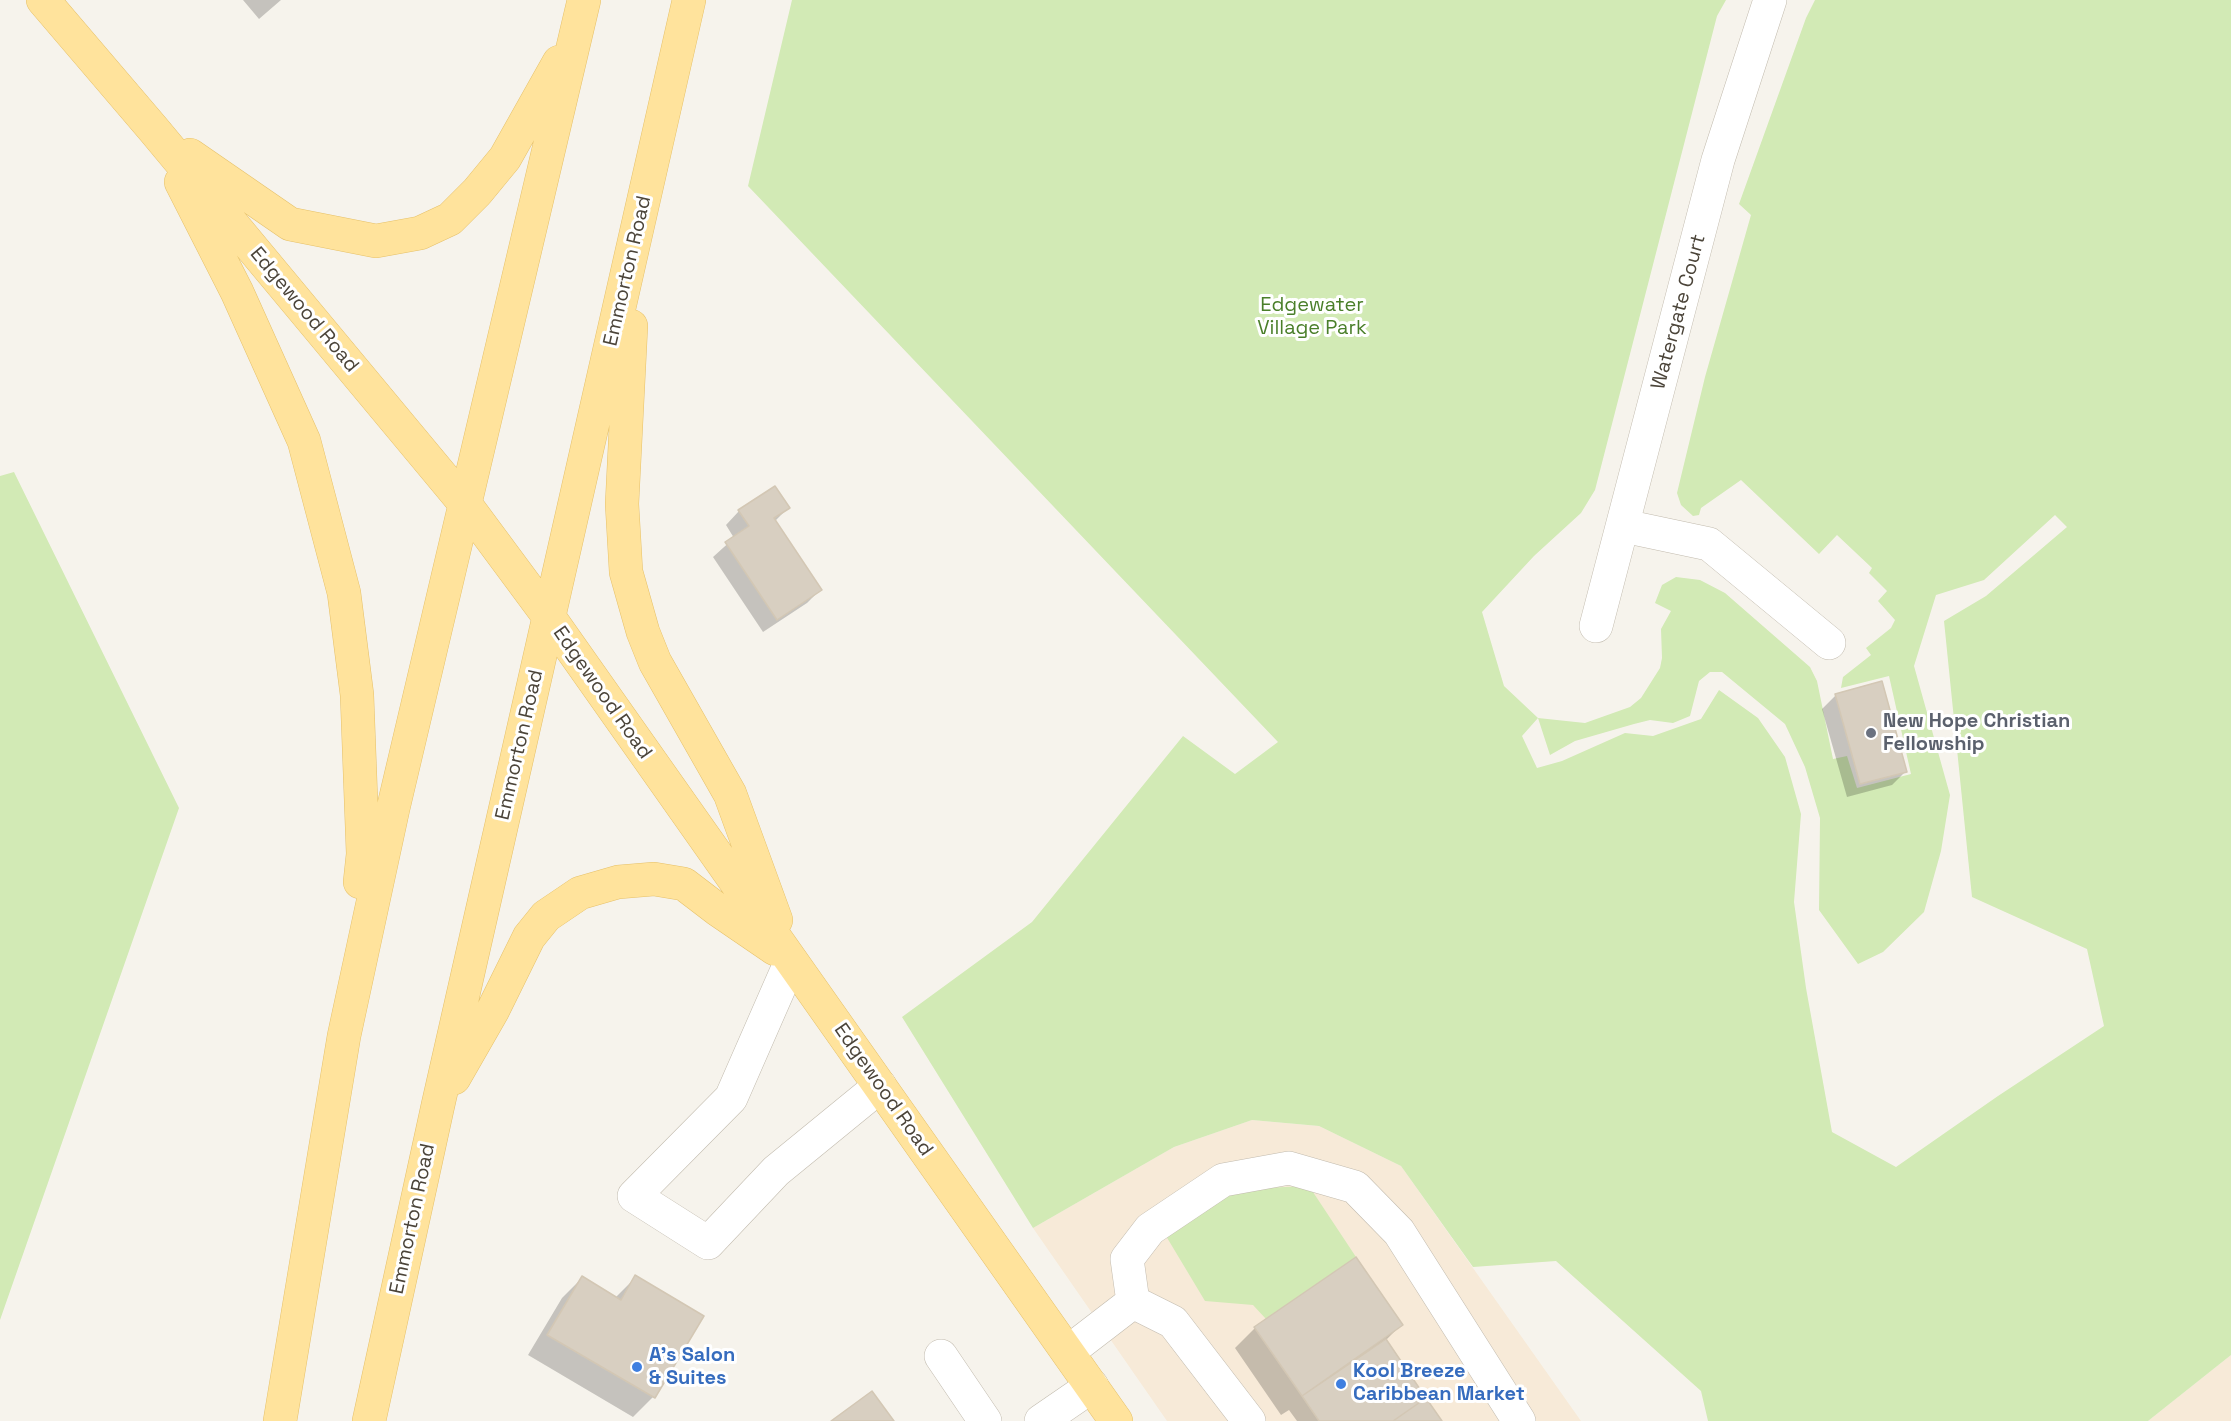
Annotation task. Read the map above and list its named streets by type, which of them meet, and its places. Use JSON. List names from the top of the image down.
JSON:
{
  "streets": {
    "main road": ["Emmorton Road", "Edgewood Road"],
    "street": ["Watergate Court"]
  },
  "crossings": [
    ["Emmorton Road", "Edgewood Road"]
  ],
  "parks": ["Edgewater Village Park"],
  "places": ["New Hope Christian Fellowship", "A's Salon & Suites", "Kool Breeze Caribbean Market"]
}
